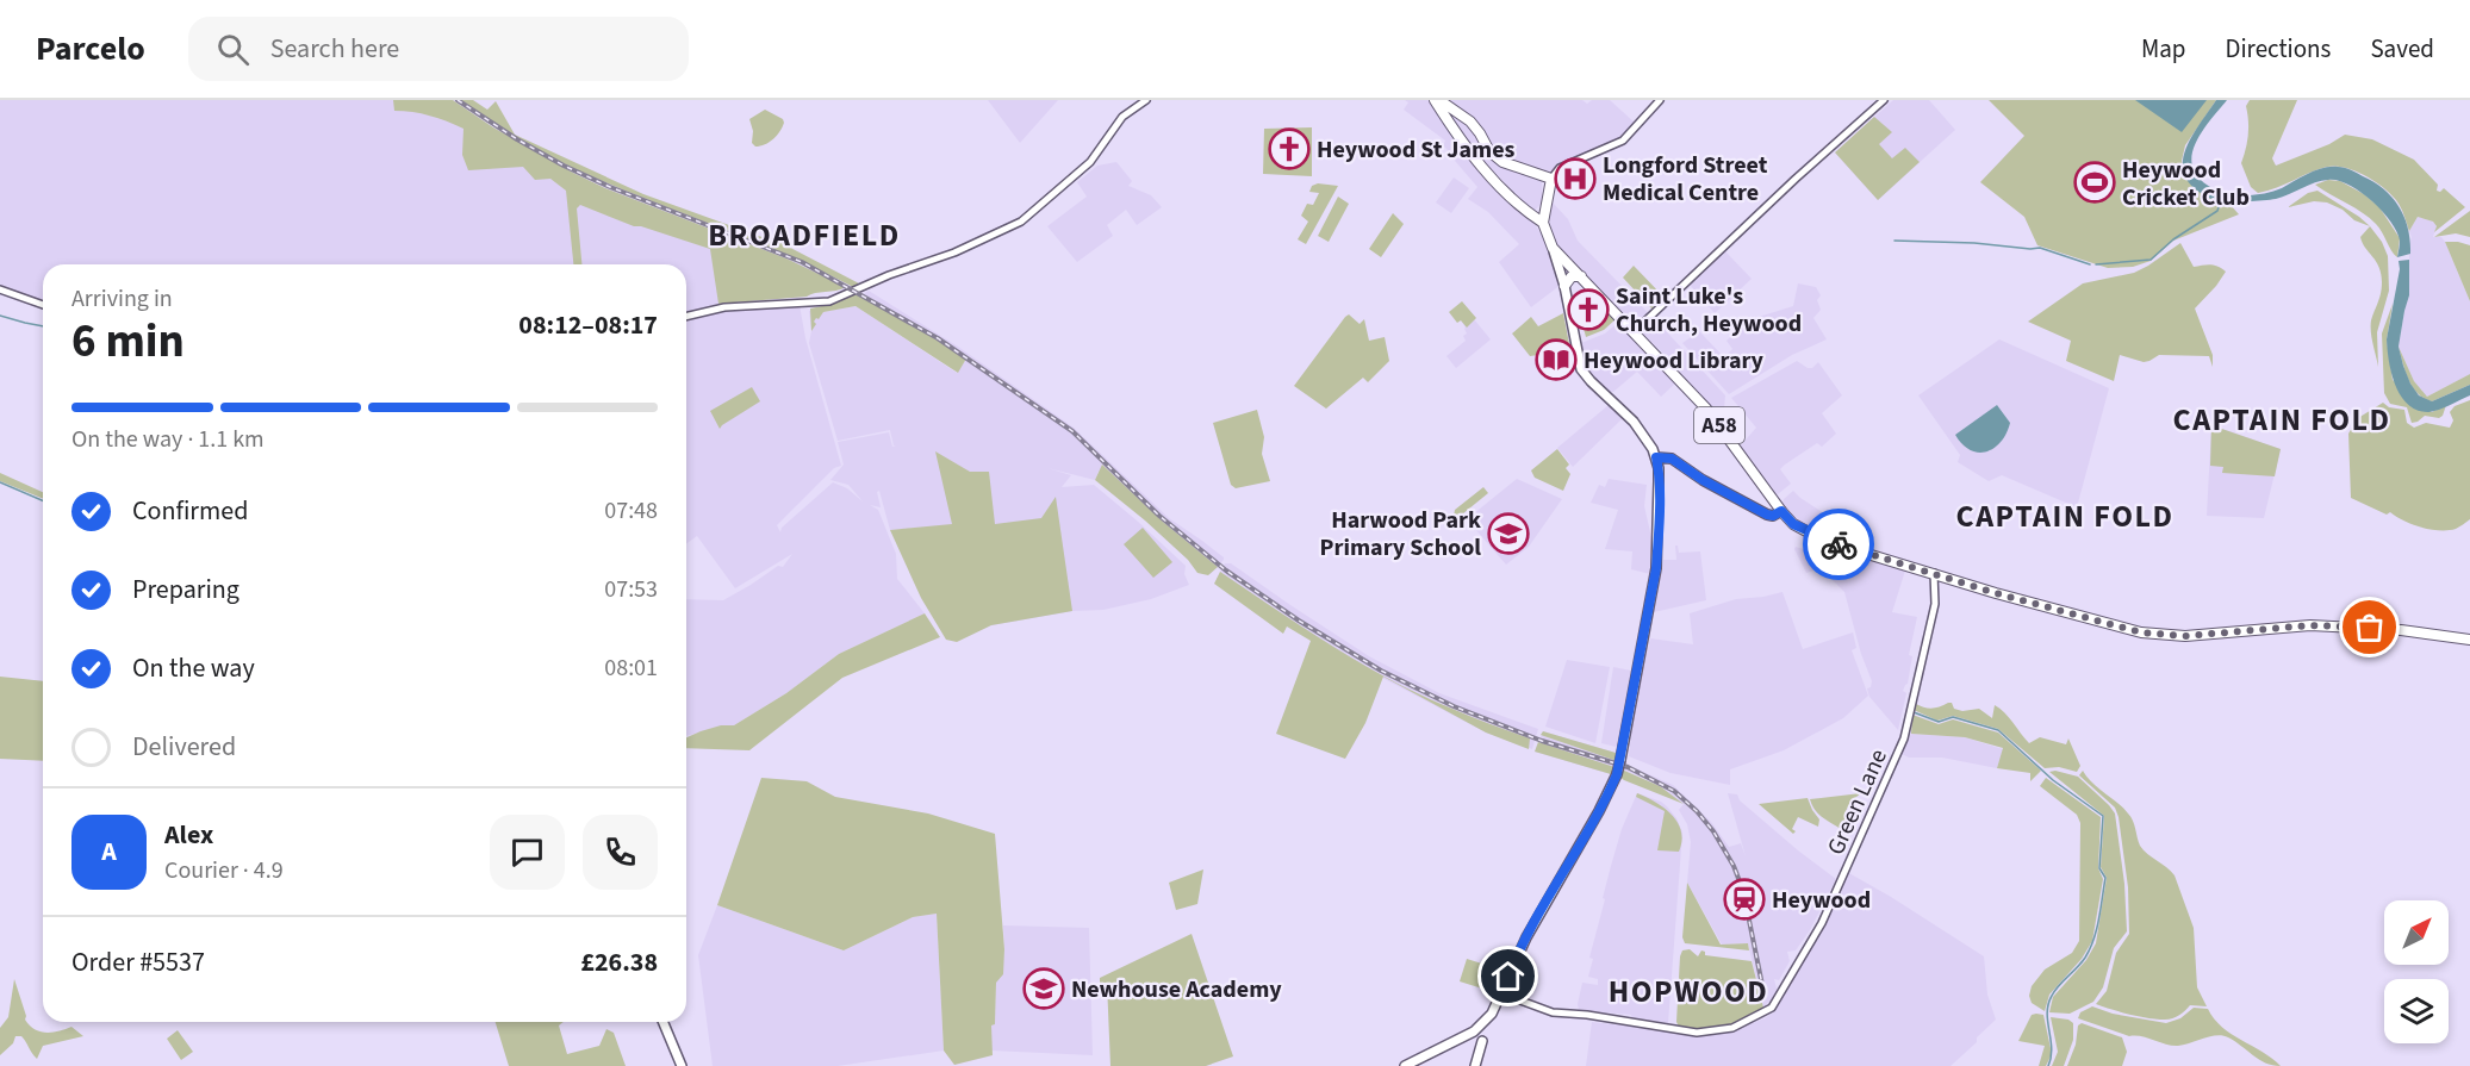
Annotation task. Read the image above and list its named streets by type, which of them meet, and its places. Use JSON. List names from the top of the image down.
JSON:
{
  "streets": {
    "highway": ["A58"],
    "street": ["Green Lane"]
  },
  "crossings": [
    ["A58", "Green Lane"]
  ],
  "districts": [
    "BROADFIELD",
    "CAPTAIN FOLD",
    "CAPTAIN FOLD",
    "HOPWOOD"
  ],
  "places": {
    "church": ["Heywood St James", "Saint Luke's Church, Heywood"],
    "hospital": ["Longford Street Medical Centre"],
    "sports": ["Heywood Cricket Club"],
    "library": ["Heywood Library"],
    "school or university": ["Harwood Park Primary School", "Newhouse Academy"],
    "station": ["Heywood"]
  },
  "north": "top right",
  "page": {
    "header": "Parcelo",
    "search": "Search here",
    "nav": ["Map", "Directions", "Saved"],
    "heading": ["6 min", "Arriving in", "08:12–08:17"],
    "panel": [
      "Alex",
      "Courier · 4.9",
      "Order #5537",
      "£26.38"
    ],
    "bar": "On the way · 1.1 km",
    "list": [
      ["Confirmed", "07:48"],
      ["Preparing", "07:53"],
      ["On the way", "08:01"],
      "Delivered"
    ],
    "round": "A"
  }
}
